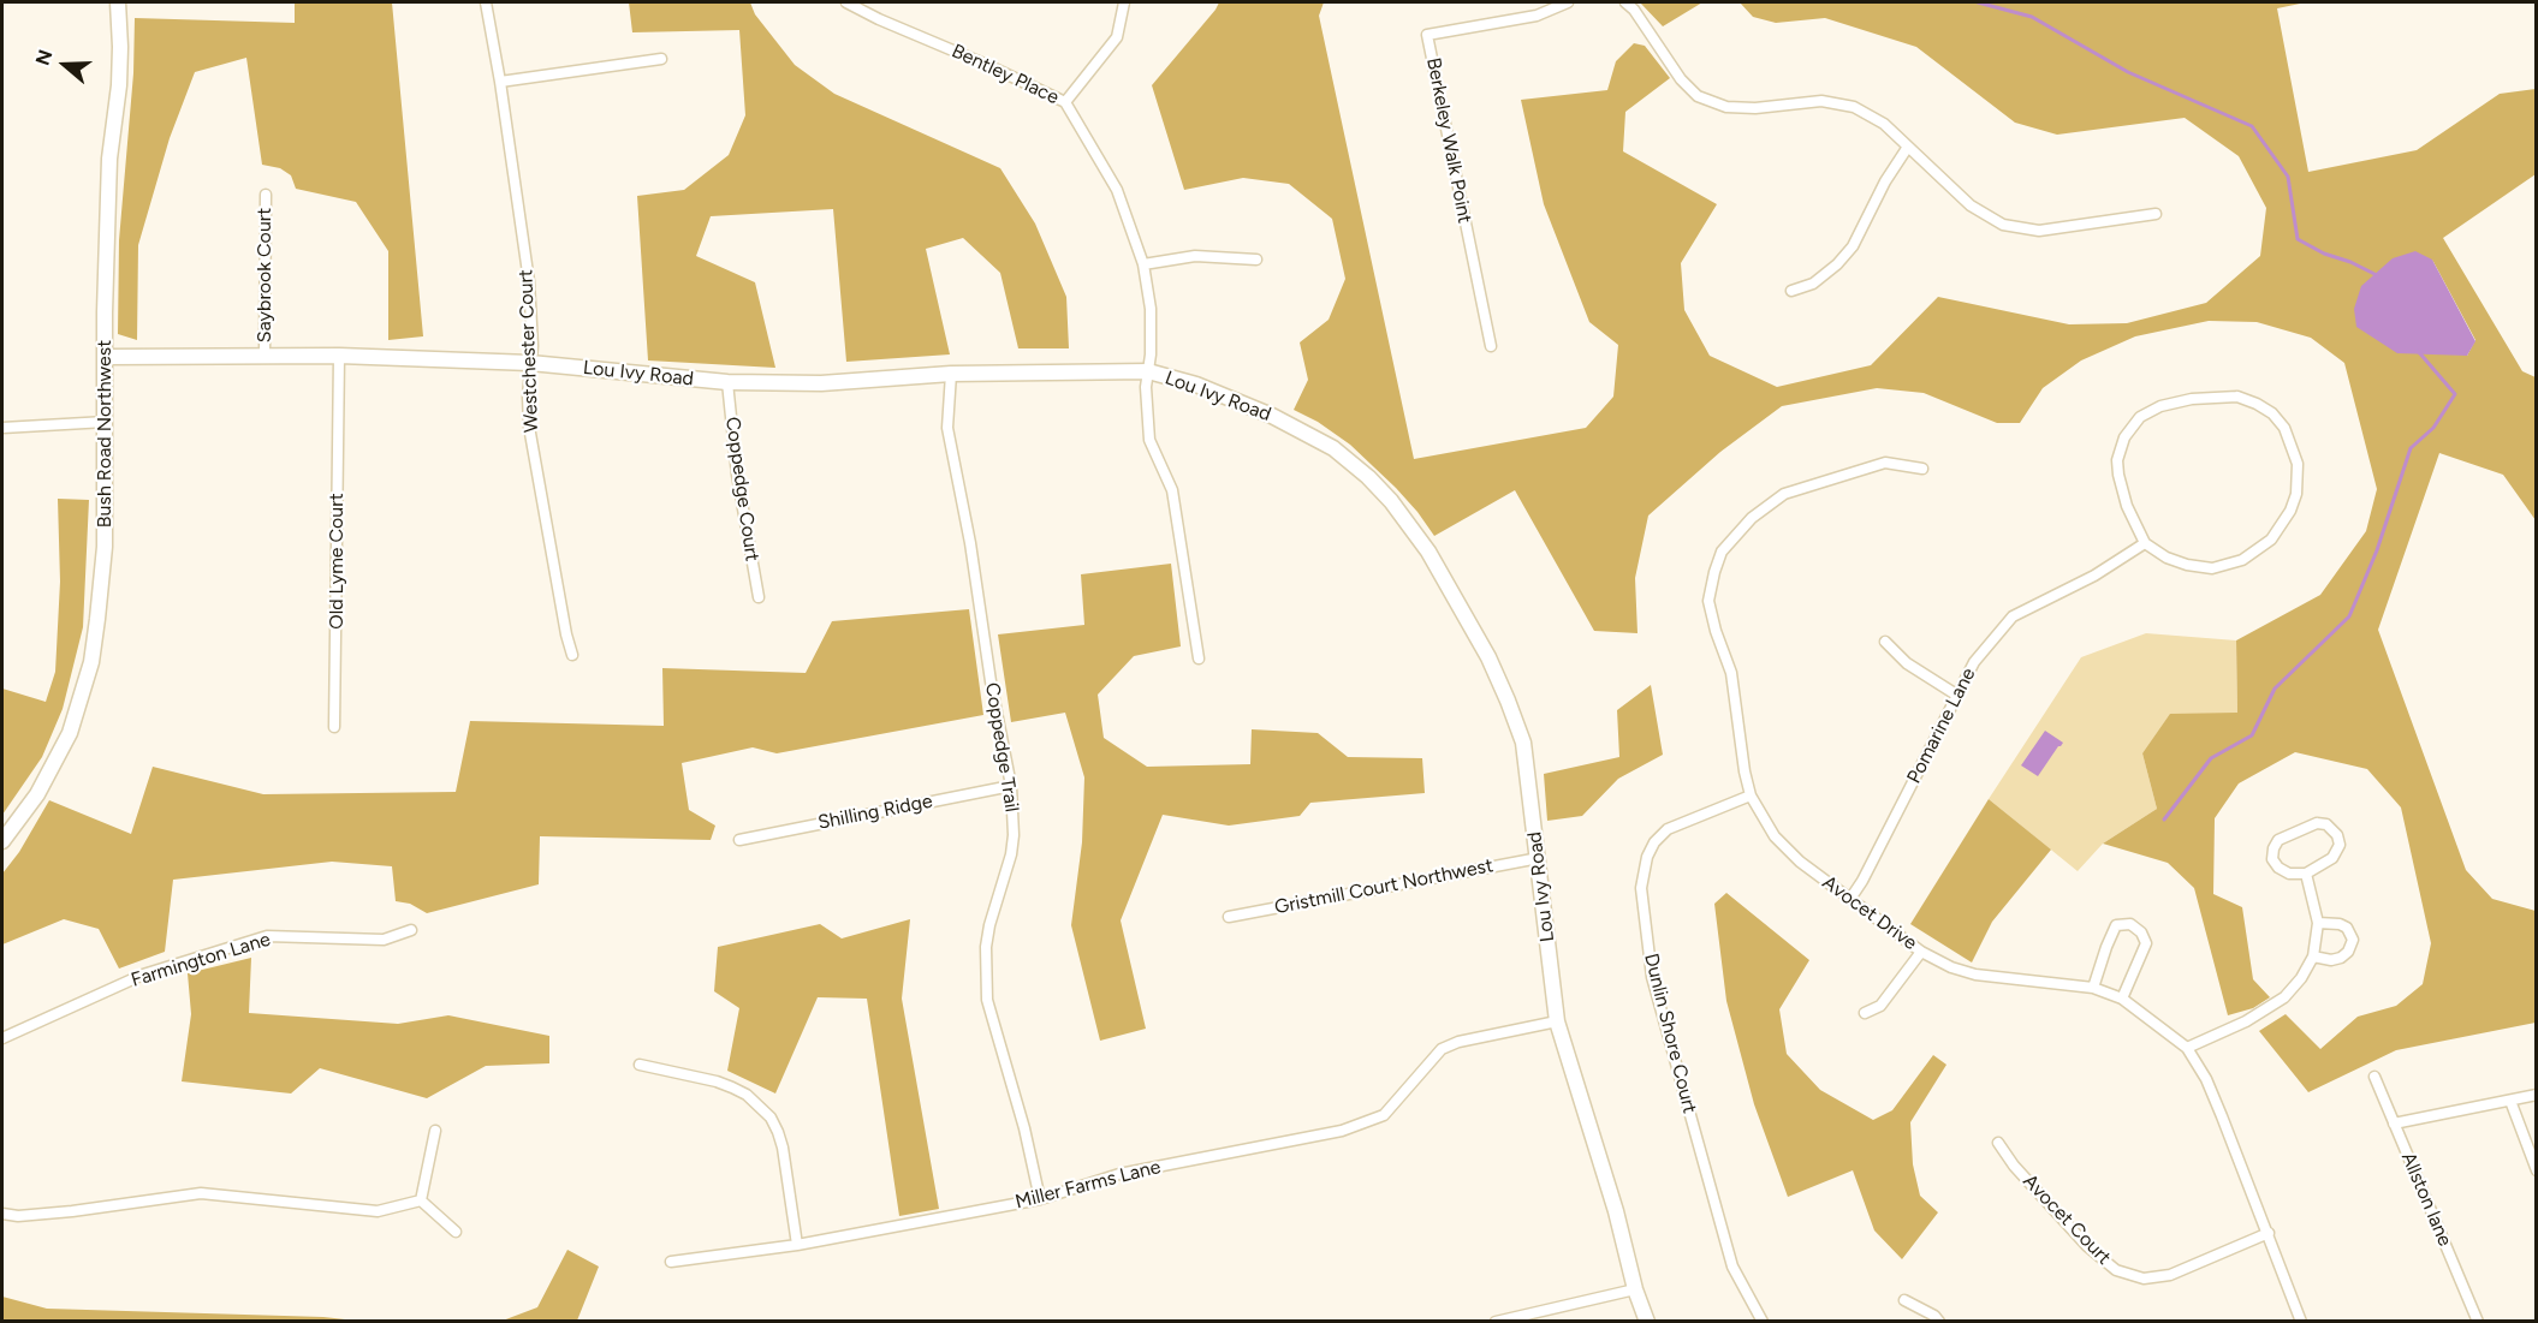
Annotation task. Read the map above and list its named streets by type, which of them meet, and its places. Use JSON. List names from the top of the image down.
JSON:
{
  "streets": {
    "street": [
      "Bentley Place",
      "Berkeley Walk Point",
      "Saybrook Court",
      "Westchester Court",
      "Lou Ivy Road",
      "Bush Road Northwest",
      "Coppedge Court",
      "Old Lyme Court",
      "Pomarine Lane",
      "Coppedge Trail",
      "Shilling Ridge",
      "Gristmill Court Northwest",
      "Avocet Drive",
      "Farmington Lane",
      "Dunlin Shore Court",
      "Miller Farms Lane",
      "Allston lane",
      "Avocet Court"
    ]
  },
  "crossings": [
    ["Bentley Place", "Lou Ivy Road"],
    ["Saybrook Court", "Lou Ivy Road"],
    ["Westchester Court", "Lou Ivy Road"],
    ["Lou Ivy Road", "Bush Road Northwest"],
    ["Lou Ivy Road", "Coppedge Court"],
    ["Lou Ivy Road", "Old Lyme Court"],
    ["Lou Ivy Road", "Coppedge Trail"],
    ["Lou Ivy Road", "Gristmill Court Northwest"],
    ["Lou Ivy Road", "Miller Farms Lane"],
    ["Pomarine Lane", "Avocet Drive"],
    ["Coppedge Trail", "Shilling Ridge"],
    ["Coppedge Trail", "Miller Farms Lane"],
    ["Avocet Drive", "Dunlin Shore Court"],
    ["Avocet Drive", "Avocet Court"]
  ],
  "north": "left"
}
